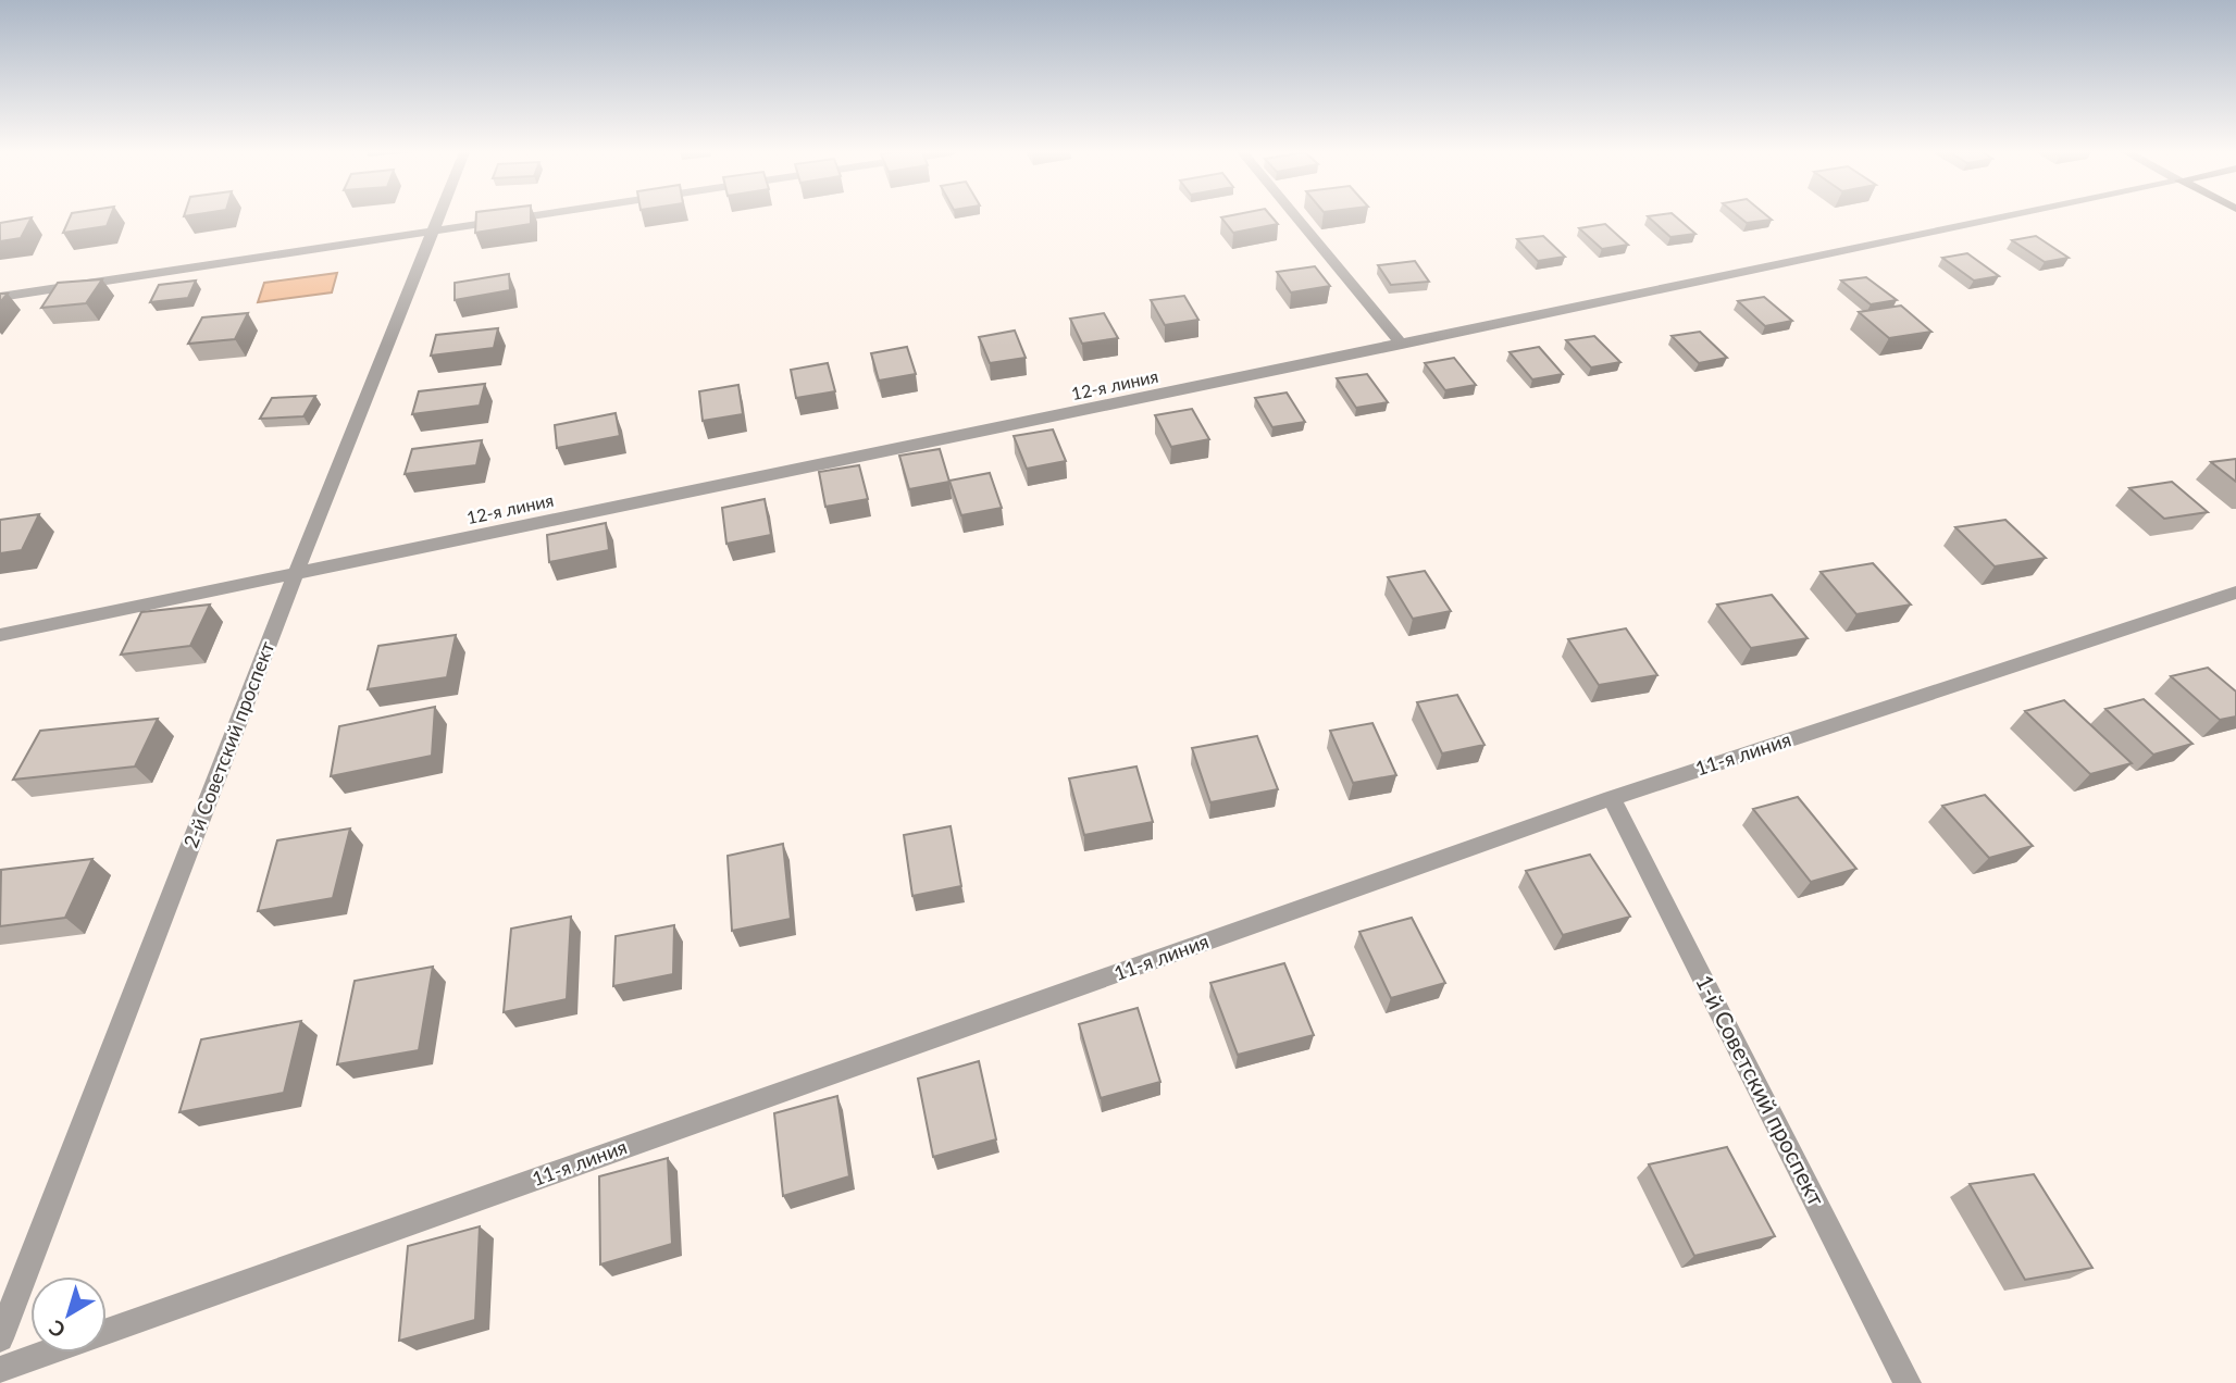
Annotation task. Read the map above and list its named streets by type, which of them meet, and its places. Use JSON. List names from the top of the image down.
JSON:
{
  "streets": {
    "street": [
      "12-я линия",
      "2-й Советский проспект",
      "11-я линия",
      "1-й Советский проспект"
    ]
  },
  "crossings": [
    ["12-я линия", "2-й Советский проспект"],
    ["11-я линия", "1-й Советский проспект"]
  ],
  "north": "bottom left"
}
